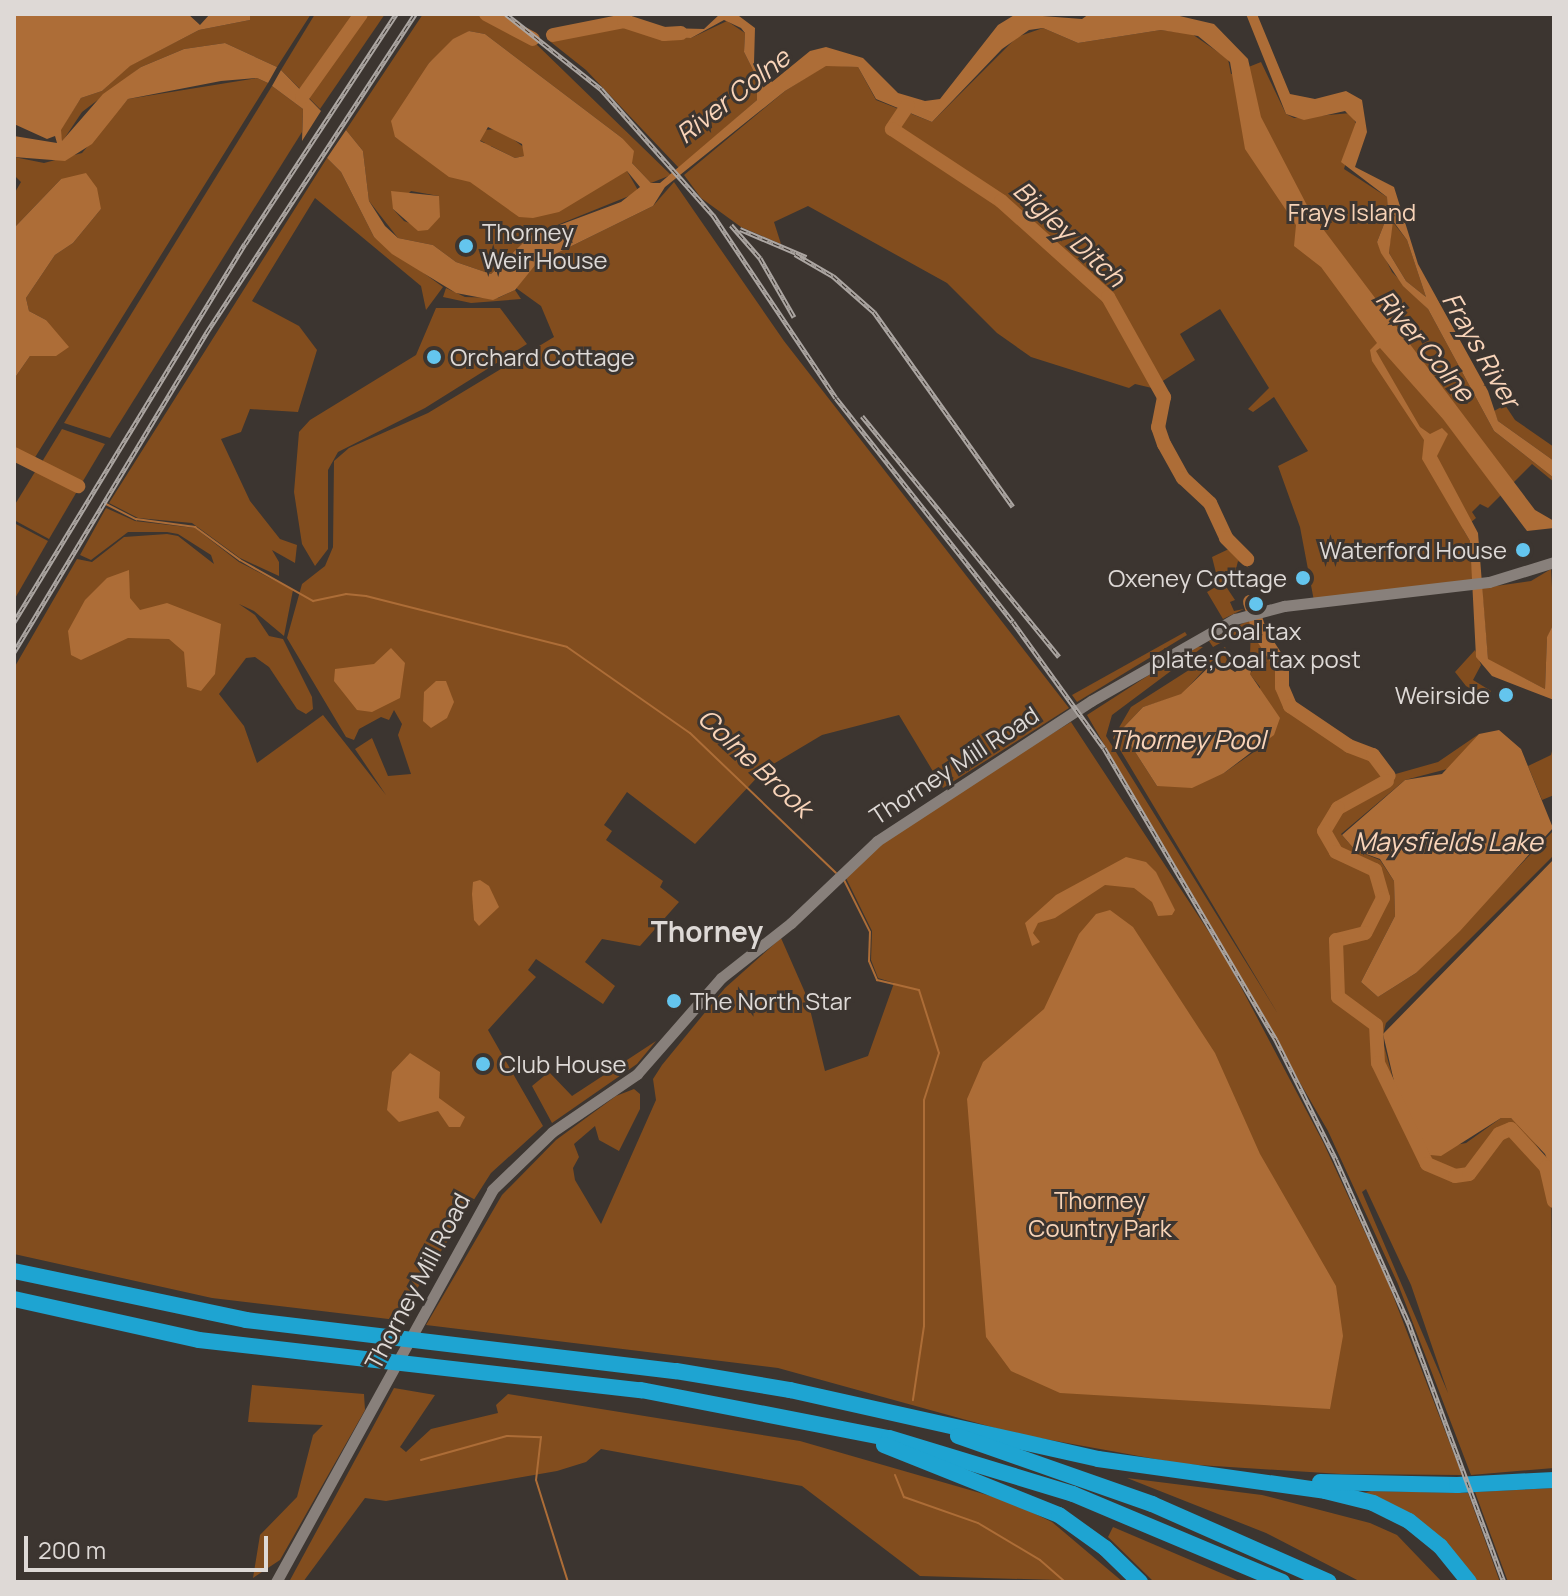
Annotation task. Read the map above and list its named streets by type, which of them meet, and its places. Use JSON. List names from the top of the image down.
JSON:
{
  "streets": {
    "street": ["Thorney Mill Road"]
  },
  "districts": ["Thorney"],
  "water": [
    "River Colne",
    "Bigley Ditch",
    "Frays River",
    "Thorney Pool",
    "Colne Brook",
    "Maysfields Lake"
  ],
  "parks": ["Frays Island", "Thorney Country Park"],
  "places": [
    "Thorney Weir House",
    "Orchard Cottage",
    "Waterford House",
    "Oxeney Cottage",
    "Coal tax plate;Coal tax post",
    "Weirside",
    "The North Star",
    "Club House"
  ],
  "scale_bar": "200 m"
}
